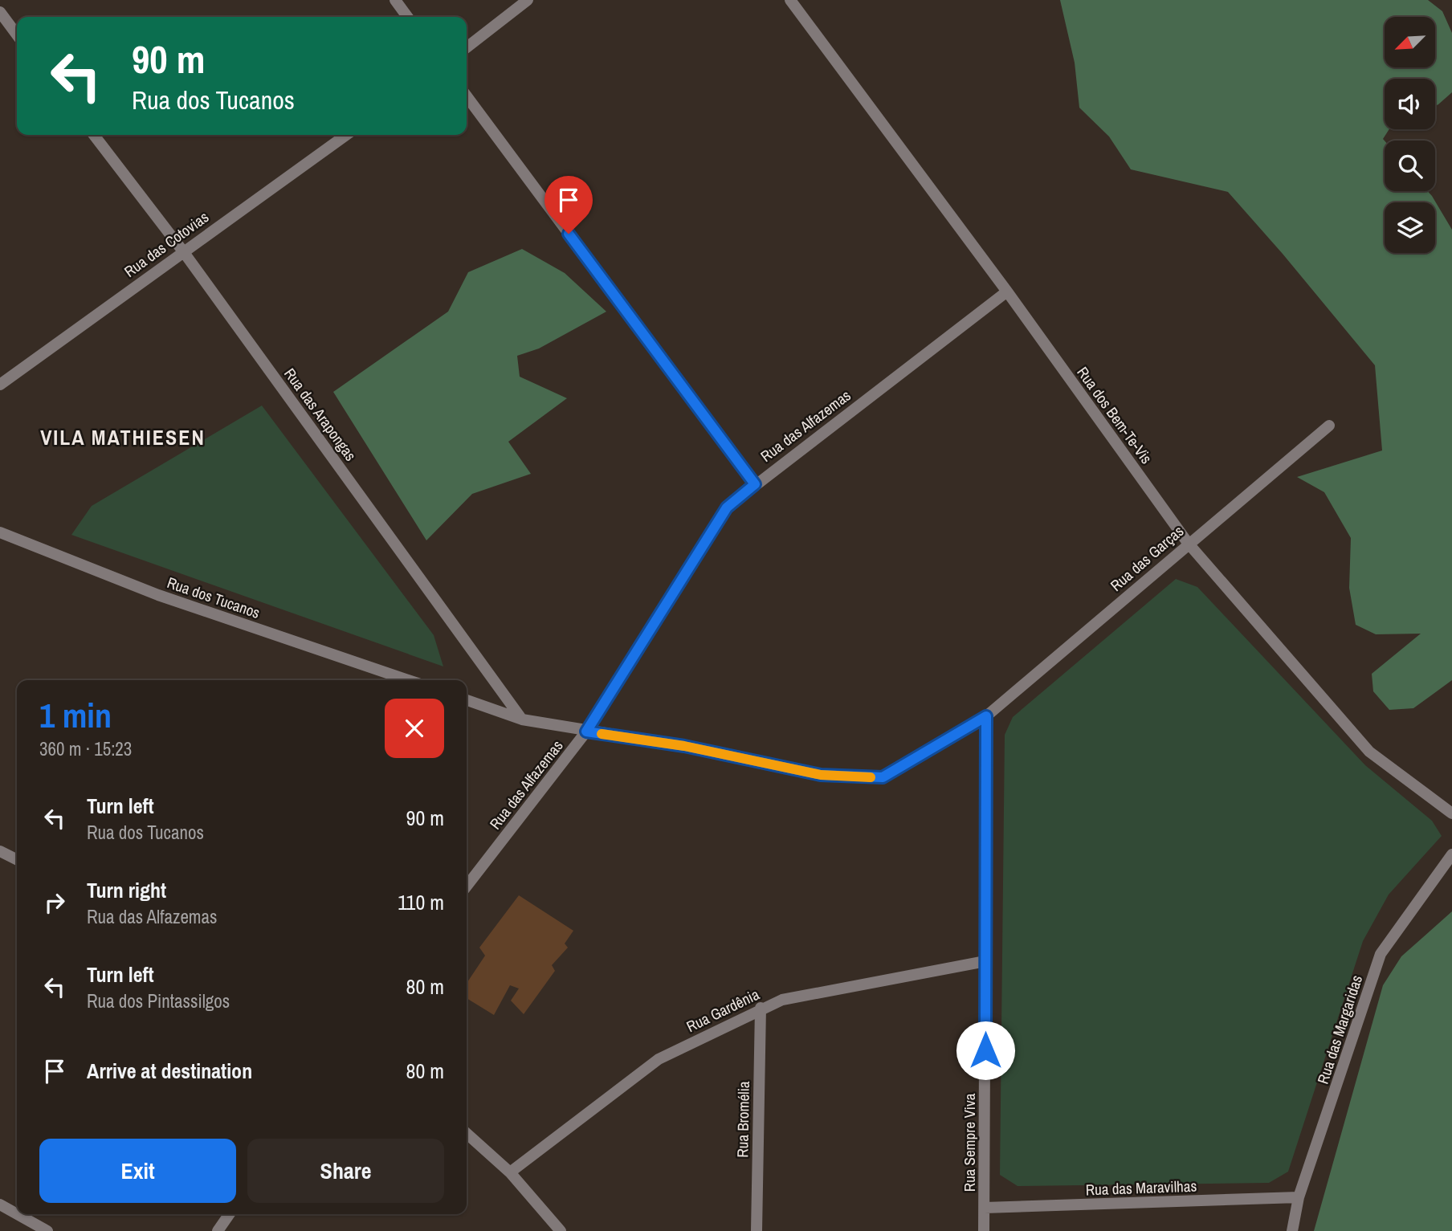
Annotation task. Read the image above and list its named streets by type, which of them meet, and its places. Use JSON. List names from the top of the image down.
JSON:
{
  "streets": {
    "street": [
      "Rua das Cotovias",
      "Rua das Arapongas",
      "Rua dos Bem-Te-Vis",
      "Rua das Alfazemas",
      "Rua das Garças",
      "Rua dos Tucanos",
      "Rua Gardênia",
      "Rua das Margaridas",
      "Rua Bromélia",
      "Rua Sempre Viva",
      "Rua das Maravilhas"
    ]
  },
  "crossings": [
    ["Rua das Cotovias", "Rua das Arapongas"],
    ["Rua dos Bem-Te-Vis", "Rua das Alfazemas"],
    ["Rua dos Bem-Te-Vis", "Rua das Garças"],
    ["Rua das Garças", "Rua Sempre Viva"],
    ["Rua Gardênia", "Rua Bromélia"],
    ["Rua Gardênia", "Rua Sempre Viva"],
    ["Rua das Margaridas", "Rua das Maravilhas"],
    ["Rua Sempre Viva", "Rua das Maravilhas"]
  ],
  "districts": ["VILA MATHIESEN"],
  "north": "bottom left",
  "page": {
    "turn": ["90 m", "Rua dos Tucanos"],
    "heading": ["1 min", "360 m · 15:23"],
    "list": [
      {
        "name": "Turn left",
        "note": "Rua dos Tucanos",
        "value": "90 m"
      },
      {
        "name": "Turn right",
        "note": "Rua das Alfazemas",
        "value": "110 m"
      },
      {
        "name": "Turn left",
        "note": "Rua dos Pintassilgos",
        "value": "80 m"
      },
      {
        "name": "Arrive at destination",
        "value": "80 m"
      }
    ],
    "buttons": ["Exit", "Share"]
  }
}
